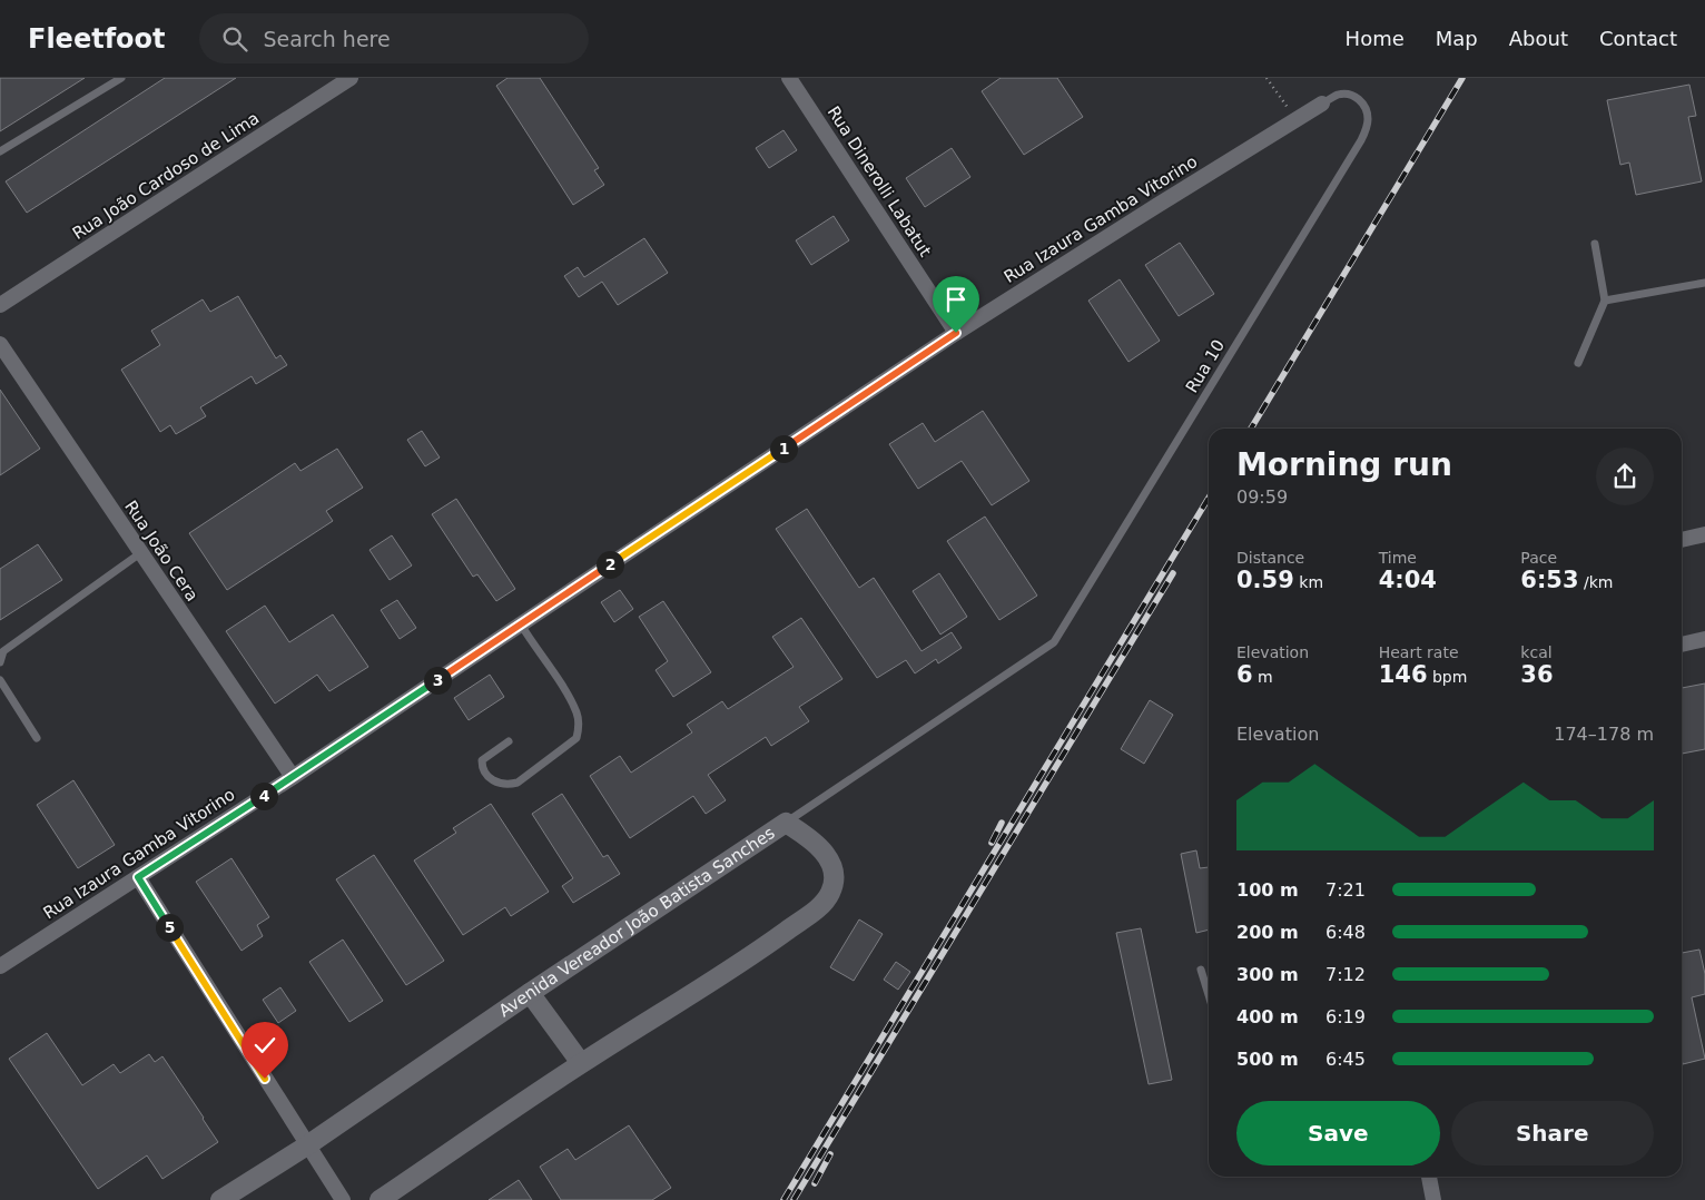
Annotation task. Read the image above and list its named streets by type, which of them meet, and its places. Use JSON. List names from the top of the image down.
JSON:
{
  "streets": {
    "street": [
      "Rua João Cardoso de Lima",
      "Rua Dinerolli Labatut",
      "Rua Izaura Gamba Vitorino",
      "Rua João Cera",
      "Avenida Vereador João Batista Sanches"
    ],
    "lane": ["Rua 10"]
  },
  "crossings": [
    ["Rua Dinerolli Labatut", "Rua Izaura Gamba Vitorino"],
    ["Rua Izaura Gamba Vitorino", "Rua 10"],
    ["Rua Izaura Gamba Vitorino", "Rua João Cera"],
    ["Rua 10", "Avenida Vereador João Batista Sanches"]
  ],
  "page": {
    "header": "Fleetfoot",
    "search": "Search here",
    "nav": [
      "Home",
      "Map",
      "About",
      "Contact"
    ],
    "heading": ["Morning run", "09:59"],
    "pins": [
      "1",
      "2",
      "3",
      "4",
      "5"
    ],
    "stats": [
      ["Distance", "0.59 km"],
      ["Time", "4:04"],
      ["Pace", "6:53 /km"],
      ["Elevation", "6 m"],
      ["Heart rate", "146 bpm"],
      ["kcal", "36"]
    ],
    "chart": ["Elevation", "174–178 m"],
    "list": [
      {
        "name": "100 m",
        "note": "7:21"
      },
      {
        "name": "200 m",
        "note": "6:48"
      },
      {
        "name": "300 m",
        "note": "7:12"
      },
      {
        "name": "400 m",
        "note": "6:19"
      },
      {
        "name": "500 m",
        "note": "6:45"
      }
    ],
    "buttons": ["Save", "Share"]
  }
}
